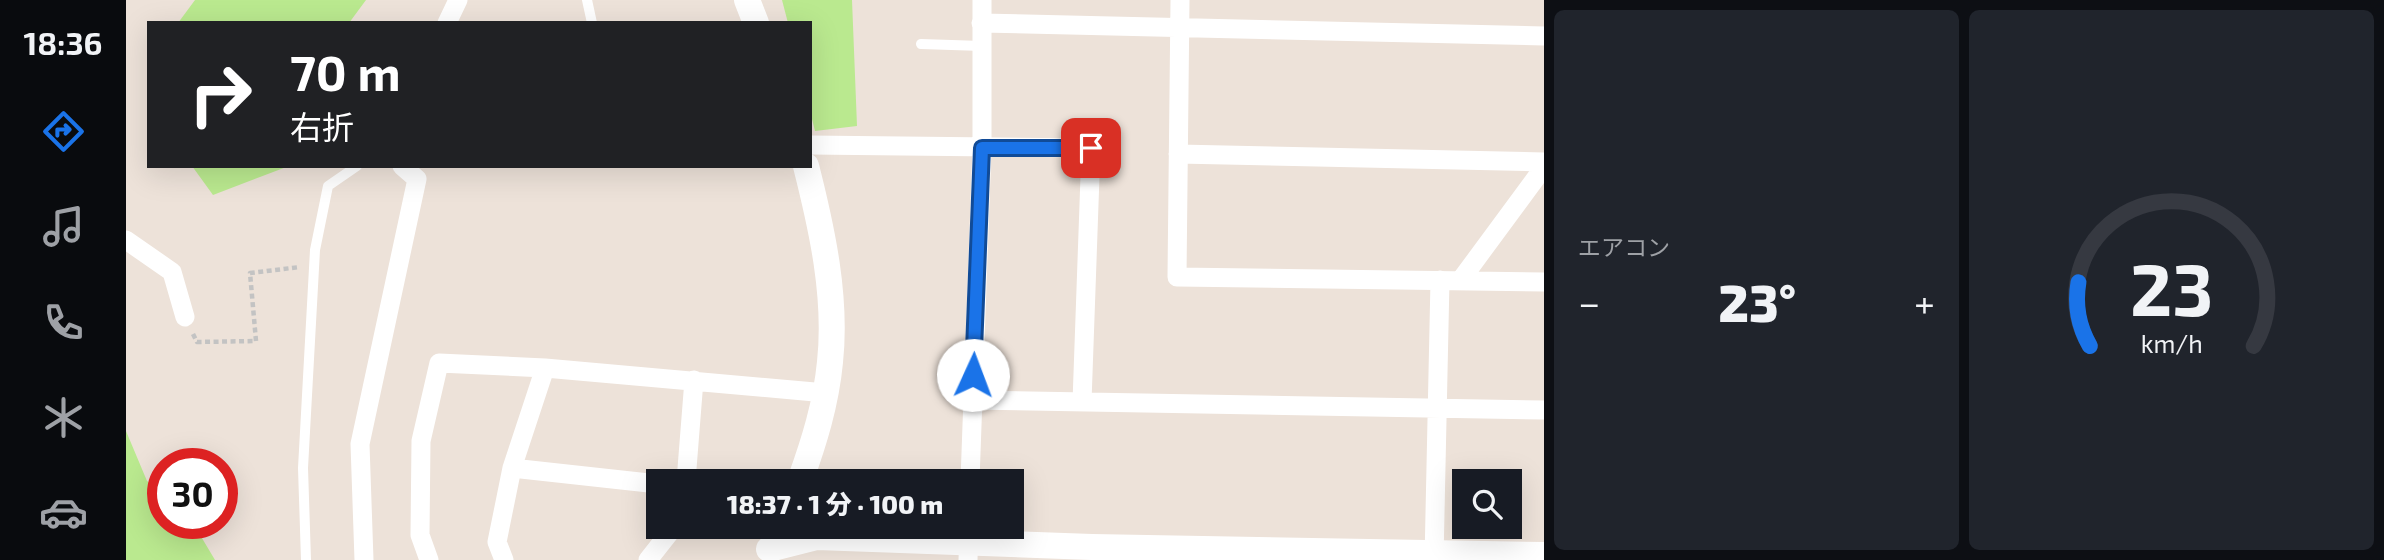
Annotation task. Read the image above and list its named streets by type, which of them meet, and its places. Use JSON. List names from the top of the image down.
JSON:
{
  "page": {
    "tabs": "18:36",
    "tile": "エアコン",
    "turn": ["70 m", "右折"],
    "heat": ["−", "23°", "+"],
    "limit": "30",
    "trip": "18:37 · 1 分 · 100 m",
    "gauge": ["23", "km/h"]
  }
}
